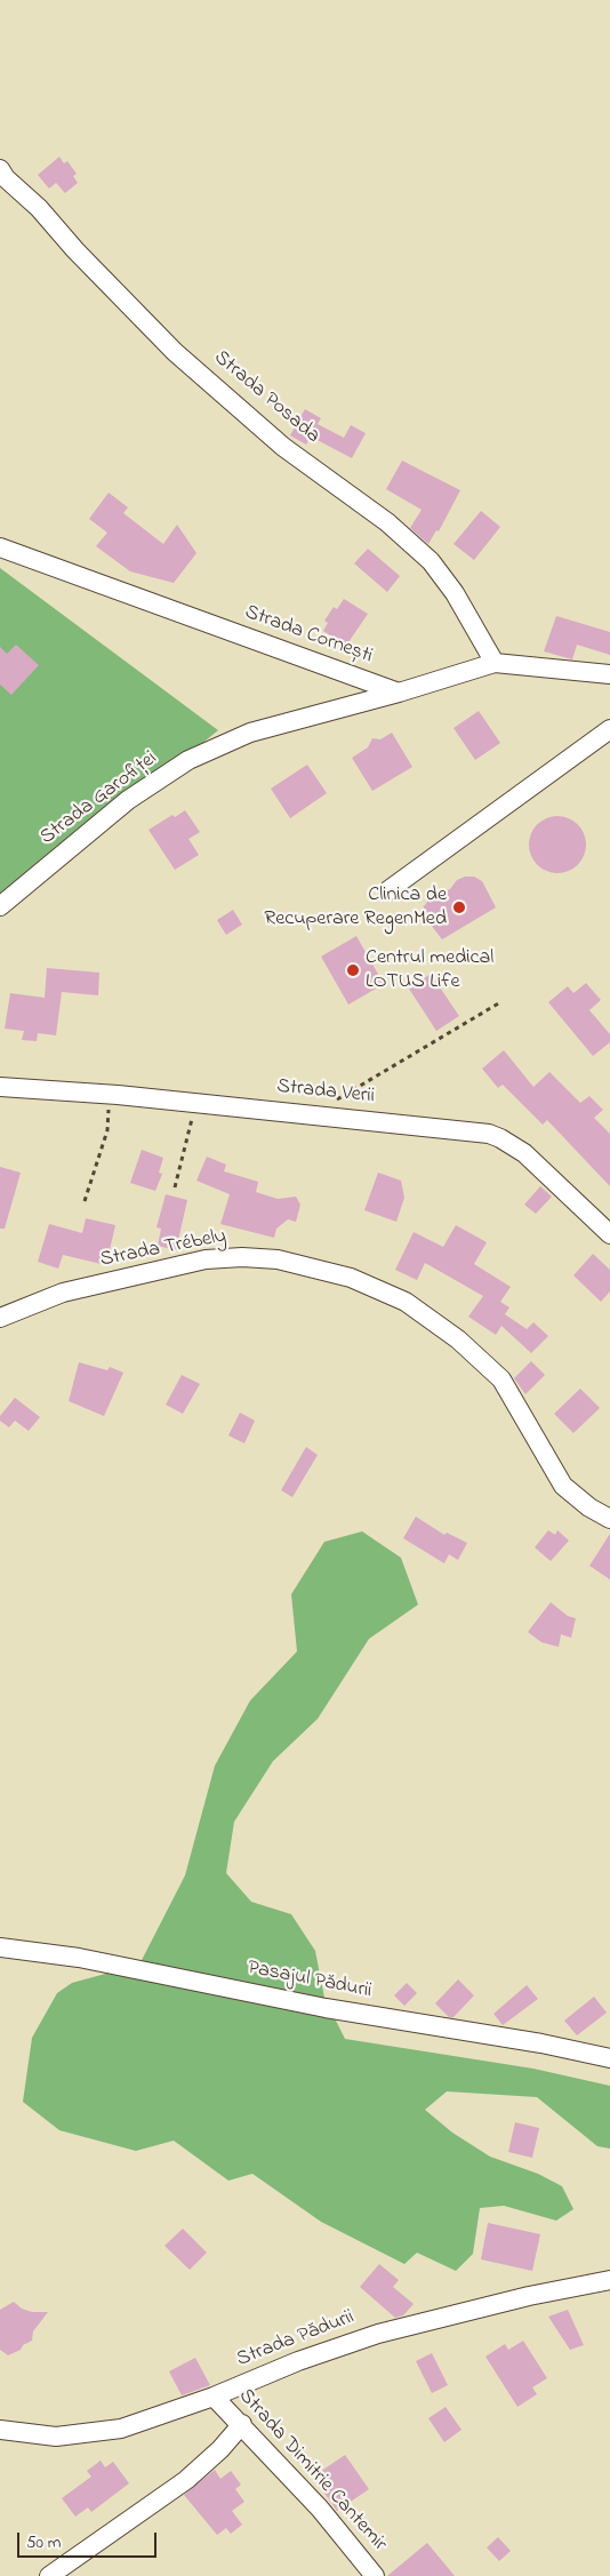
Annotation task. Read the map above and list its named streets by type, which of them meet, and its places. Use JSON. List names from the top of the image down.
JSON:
{
  "streets": {
    "street": [
      "Strada Posada",
      "Strada Cornești",
      "Strada Garofiței",
      "Strada Verii",
      "Strada Trébely",
      "Pasajul Pădurii",
      "Strada Pădurii",
      "Strada Dimitrie Cantemir"
    ]
  },
  "crossings": [
    ["Strada Cornești", "Strada Garofiței"],
    ["Strada Pădurii", "Strada Dimitrie Cantemir"]
  ],
  "places": ["Clinica de Recuperare RegenMed", "Centrul medical LOTUS Life"],
  "scale_bar": "50 m"
}
